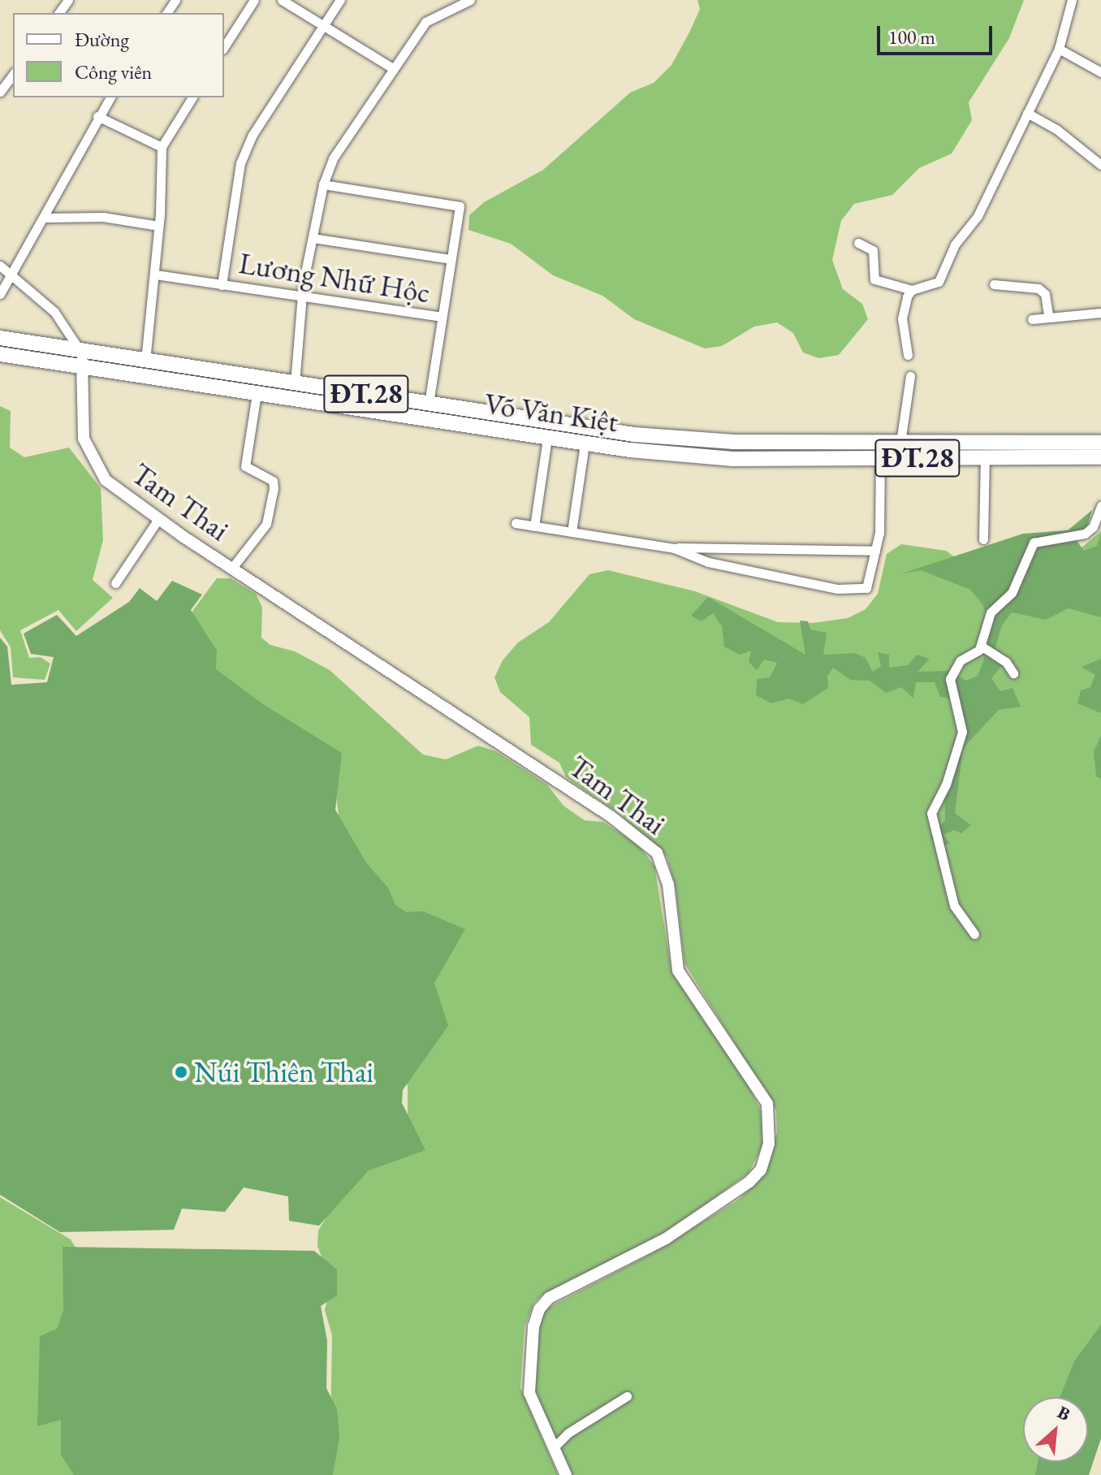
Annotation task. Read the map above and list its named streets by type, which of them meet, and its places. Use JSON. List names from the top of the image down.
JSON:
{
  "streets": {
    "main road": ["ĐT.28", "Võ Văn Kiệt"],
    "street": ["Lương Nhữ Hộc", "Tam Thai"]
  },
  "crossings": [
    ["Võ Văn Kiệt", "Tam Thai"]
  ],
  "places": ["Núi Thiên Thai"],
  "legend": ["Đường", "Công viên"],
  "scale_bar": "100 m",
  "north": "top right"
}
